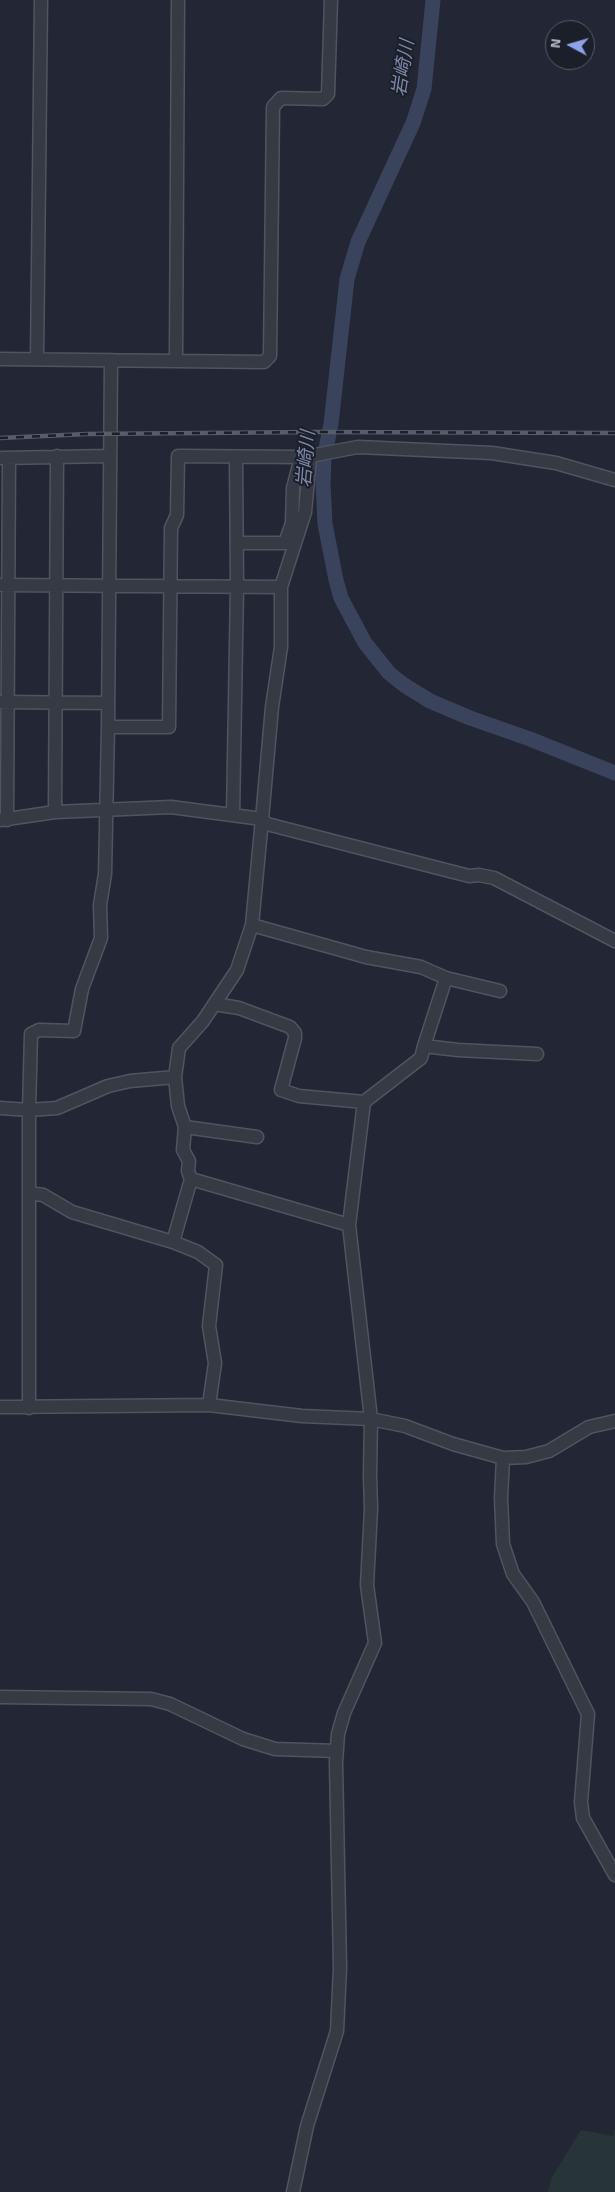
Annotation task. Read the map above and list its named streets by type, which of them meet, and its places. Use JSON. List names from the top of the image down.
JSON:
{
  "water": ["岩崎川"],
  "north": "left"
}
